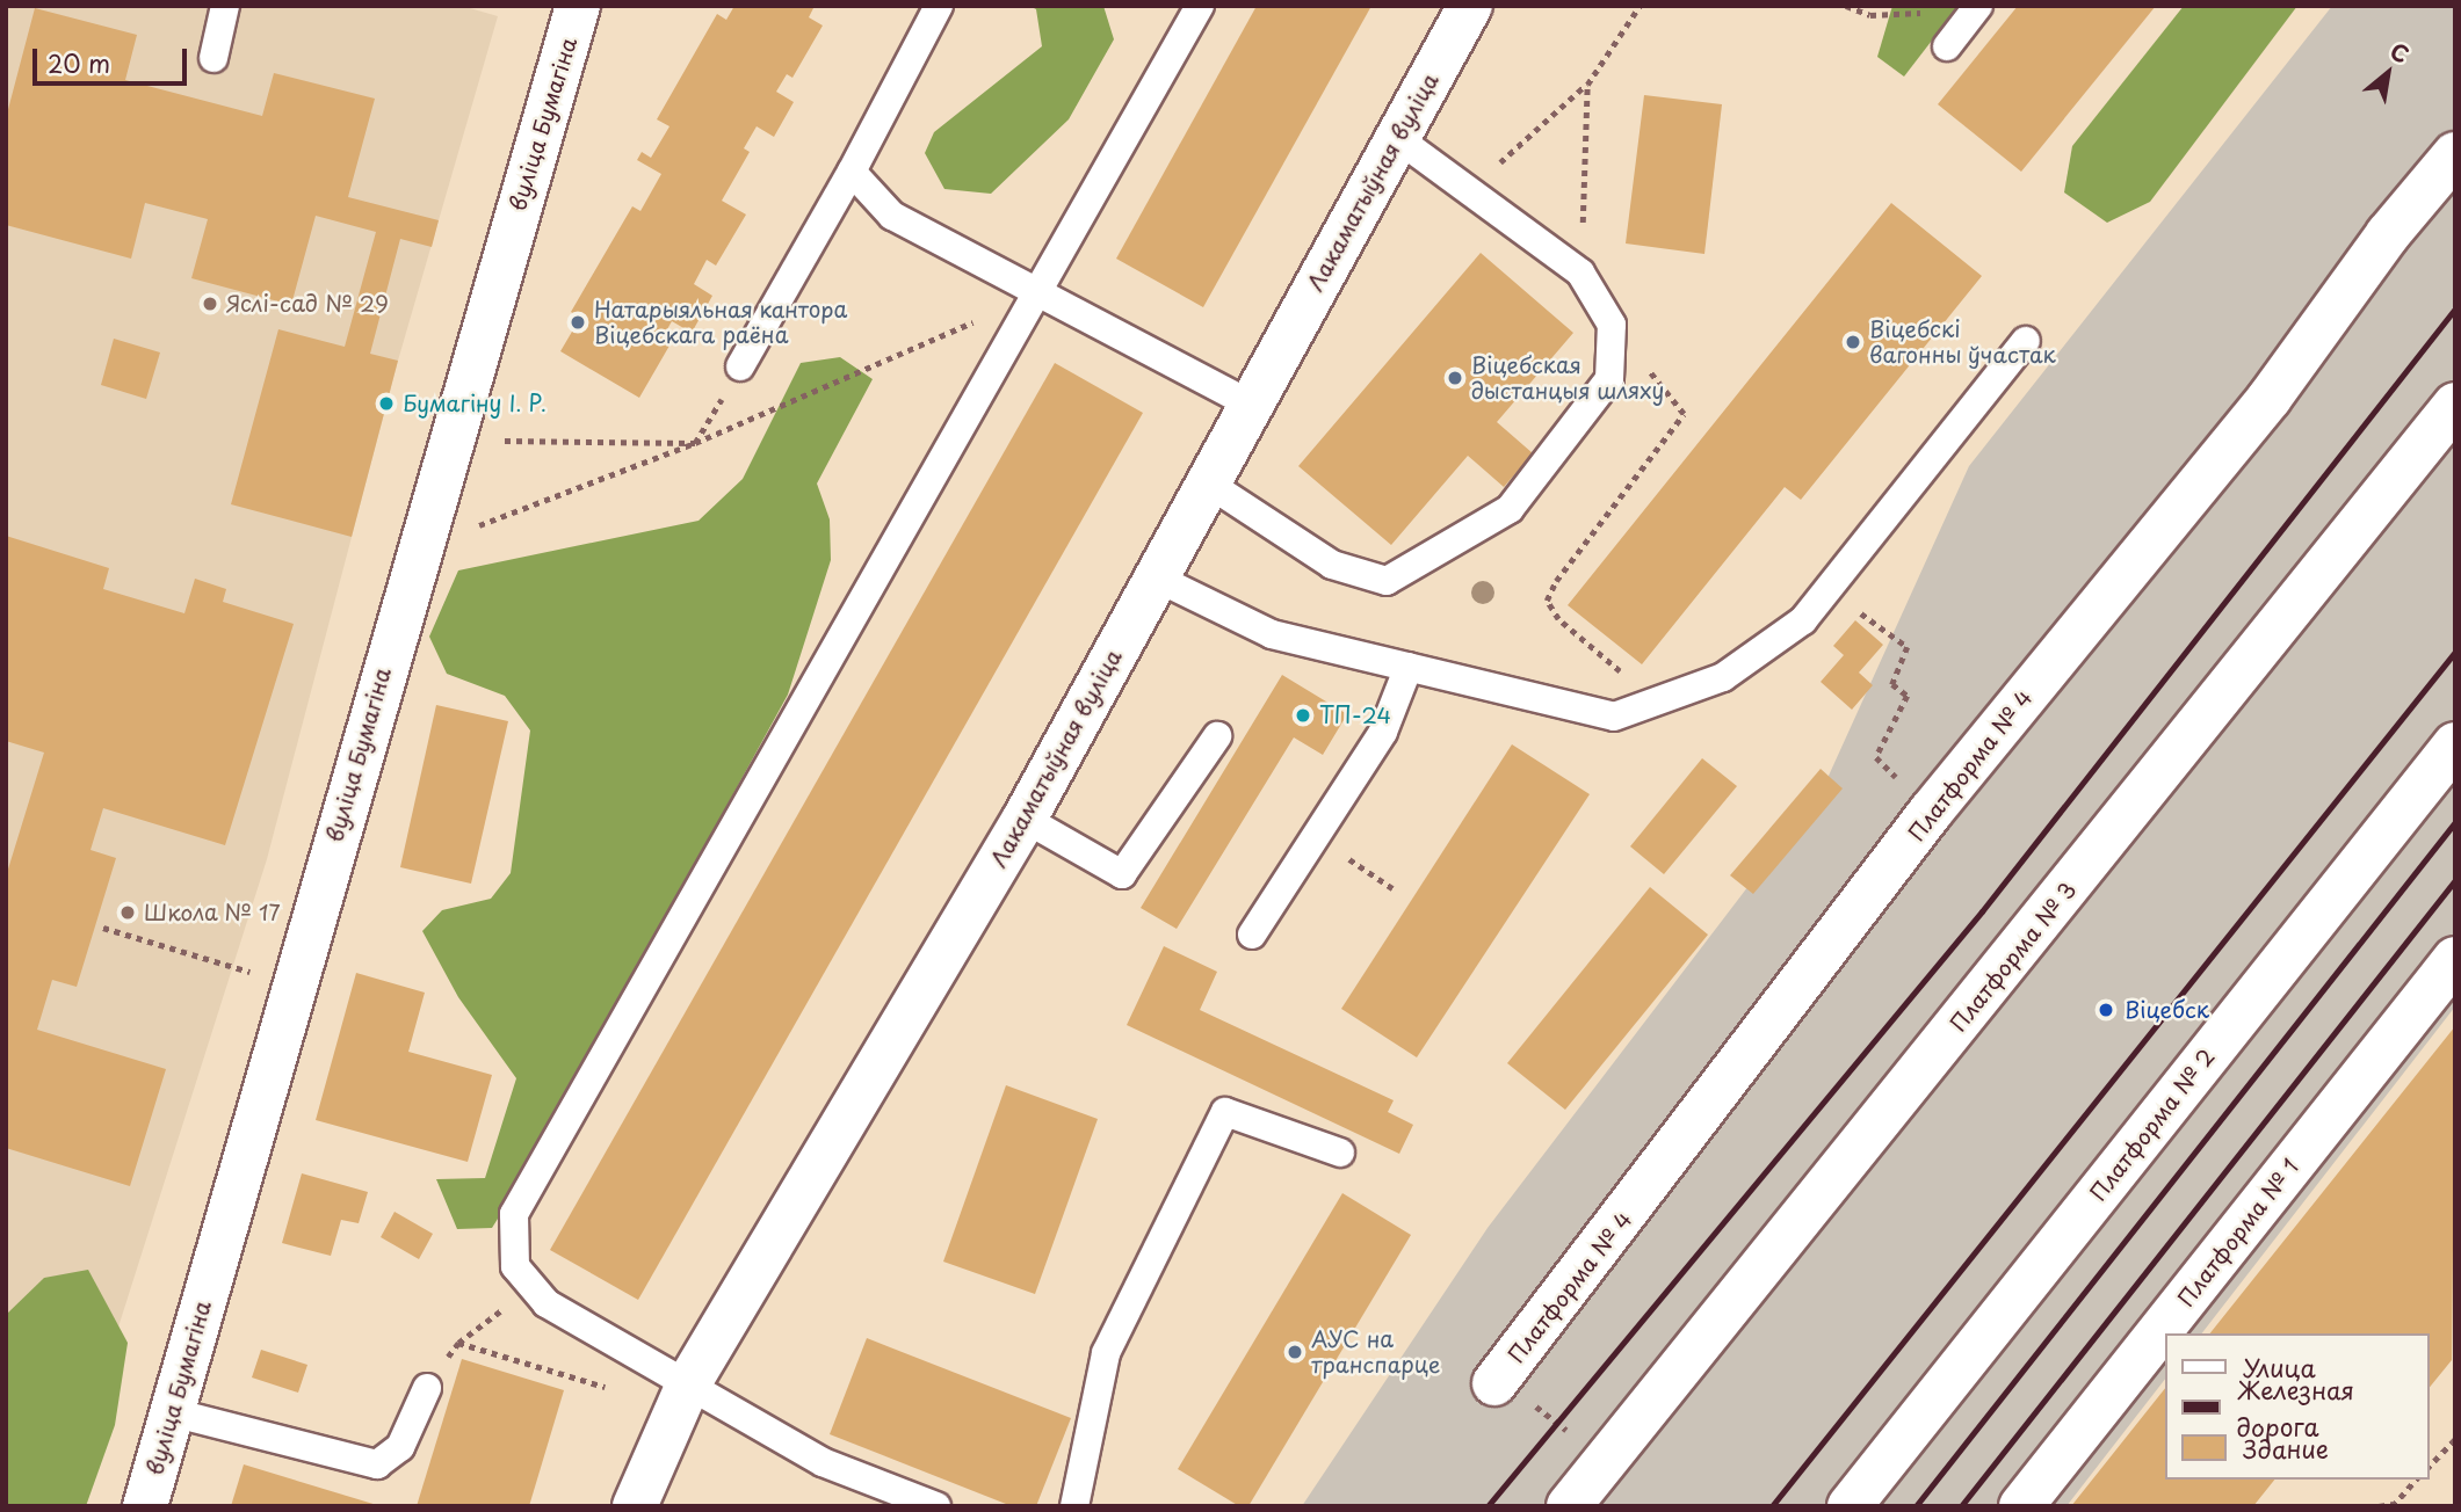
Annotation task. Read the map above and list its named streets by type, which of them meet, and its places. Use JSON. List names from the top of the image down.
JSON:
{
  "streets": {
    "street": [
      "вуліца Бумагіна",
      "Лакаматыўная вуліца",
      "Платформа № 4",
      "Платформа № 3",
      "Платформа № 2",
      "Платформа № 1"
    ]
  },
  "places": [
    "Яслі-сад № 29",
    "Натарыяльная кантора Віцебскага раёна",
    "Віцебскі вагонны ўчастак",
    "Віцебская дыстанцыя шляху",
    "Бумагіну І. Р.",
    "ТП-24",
    "Школа № 17",
    "Віцебск",
    "АУС на транспарце"
  ],
  "legend": ["Улица", "Железная дорога", "Здание"],
  "scale_bar": "20 m",
  "north": "top right"
}
